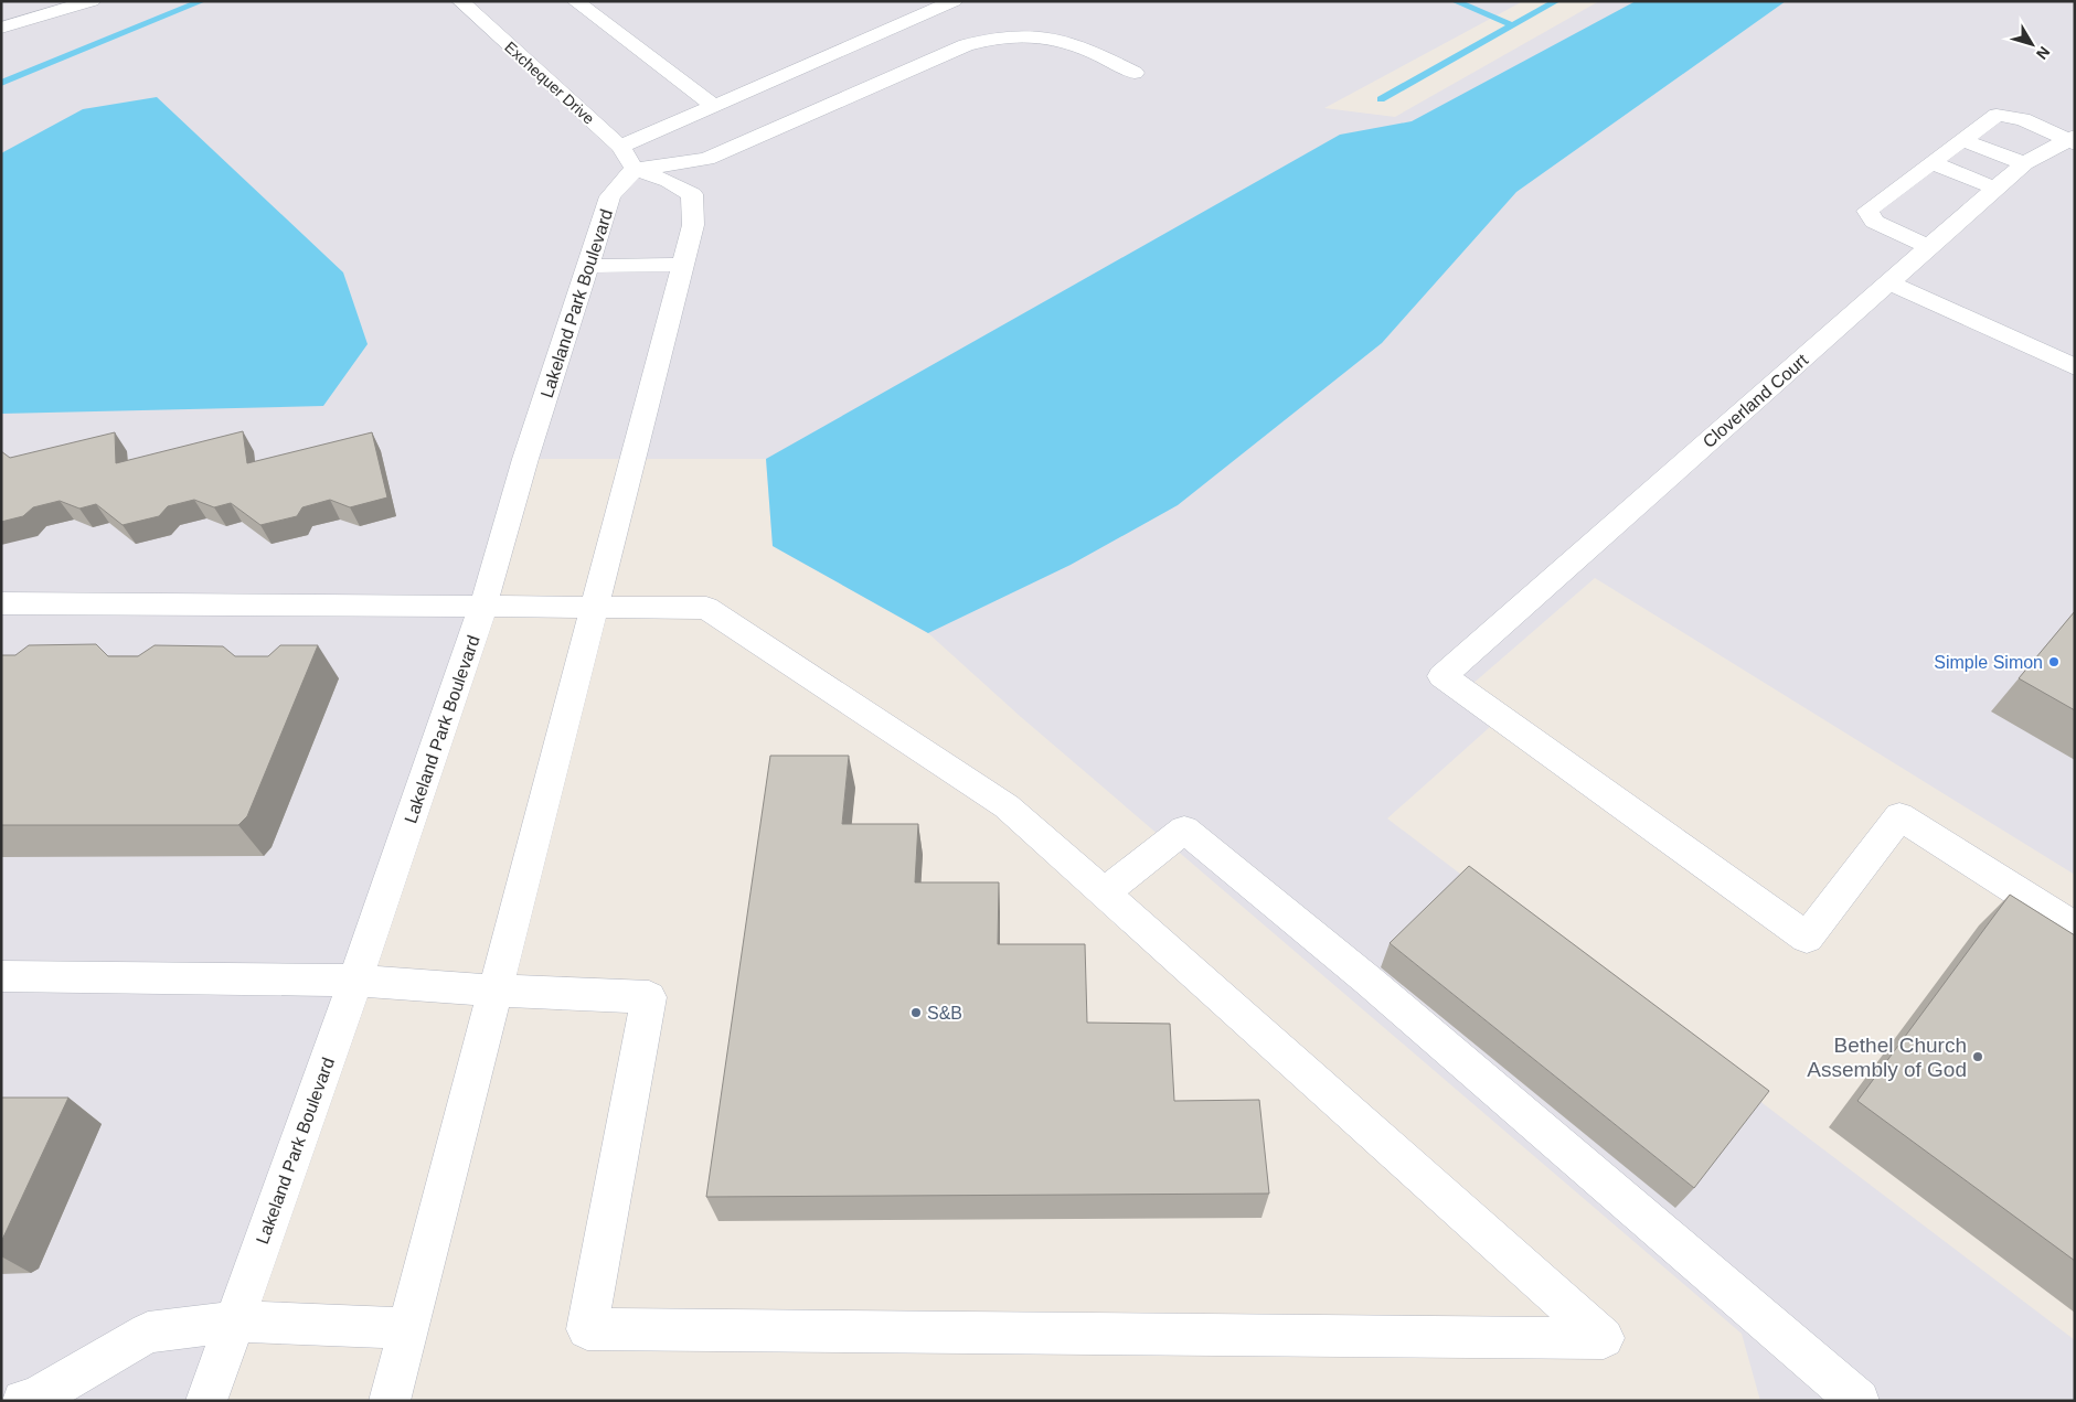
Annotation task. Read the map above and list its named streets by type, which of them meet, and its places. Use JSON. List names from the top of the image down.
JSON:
{
  "streets": {
    "street": ["Exchequer Drive", "Lakeland Park Boulevard", "Cloverland Court"]
  },
  "crossings": [
    ["Exchequer Drive", "Lakeland Park Boulevard"]
  ],
  "places": ["Simple Simon", "S&B", "Bethel Church Assembly of God"],
  "north": "bottom right"
}
